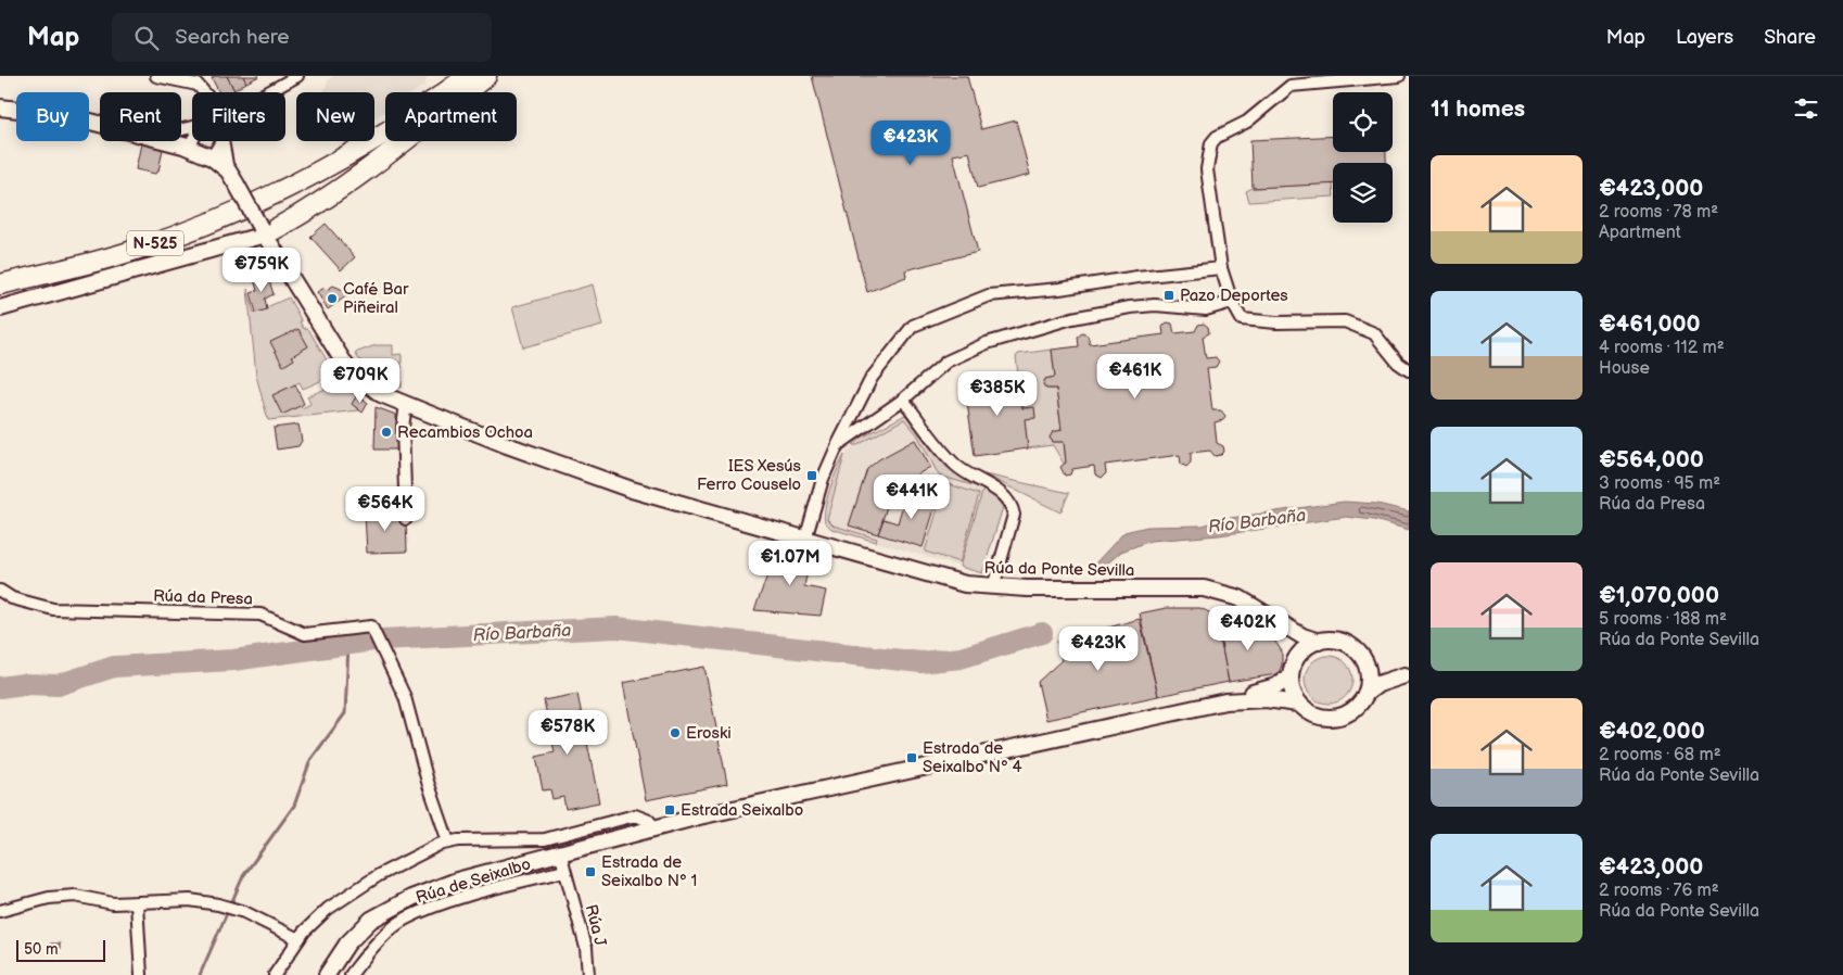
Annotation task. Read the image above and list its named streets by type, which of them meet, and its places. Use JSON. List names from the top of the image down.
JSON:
{
  "streets": {
    "highway": ["N-525"],
    "street": [
      "Rúa da Ponte Sevilla",
      "Rúa da Presa",
      "Rúa de Seixalbo",
      "Rúa J"
    ]
  },
  "crossings": [
    ["Rúa de Seixalbo", "Rúa J"]
  ],
  "water": ["Río Barbaña"],
  "places": {
    "transit": [
      "Pazo Deportes",
      "IES Xesús Ferro Couselo",
      "Estrada de Seixalbo Nº 4",
      "Estrada Seixalbo",
      "Estrada de Seixalbo Nº 1"
    ],
    "other": ["Café Bar Piñeiral", "Recambios Ochoa", "Eroski"]
  },
  "scale_bar": "50 m",
  "page": {
    "header": "Map",
    "search": "Search here",
    "nav": ["Map", "Layers", "Share"],
    "heading": "11 homes",
    "chip": [
      "Buy",
      "Rent",
      "Filters",
      "New",
      "Apartment"
    ],
    "price": [
      "€423K",
      "€759K",
      "€461K",
      "€709K",
      "€385K",
      "€441K",
      "€564K",
      "€1.07M",
      "€402K",
      "€423K",
      "€578K"
    ],
    "list": [
      {
        "name": "€423,000",
        "note": "2 rooms · 78 m² · Apartment"
      },
      {
        "name": "€461,000",
        "note": "4 rooms · 112 m² · House"
      },
      {
        "name": "€564,000",
        "note": "3 rooms · 95 m² · Rúa da Presa"
      },
      {
        "name": "€1,070,000",
        "note": "5 rooms · 188 m² · Rúa da Ponte Sevilla"
      },
      {
        "name": "€402,000",
        "note": "2 rooms · 68 m² · Rúa da Ponte Sevilla"
      },
      {
        "name": "€423,000",
        "note": "2 rooms · 76 m² · Rúa da Ponte Sevilla"
      }
    ],
    "scale": "50 m"
  }
}
